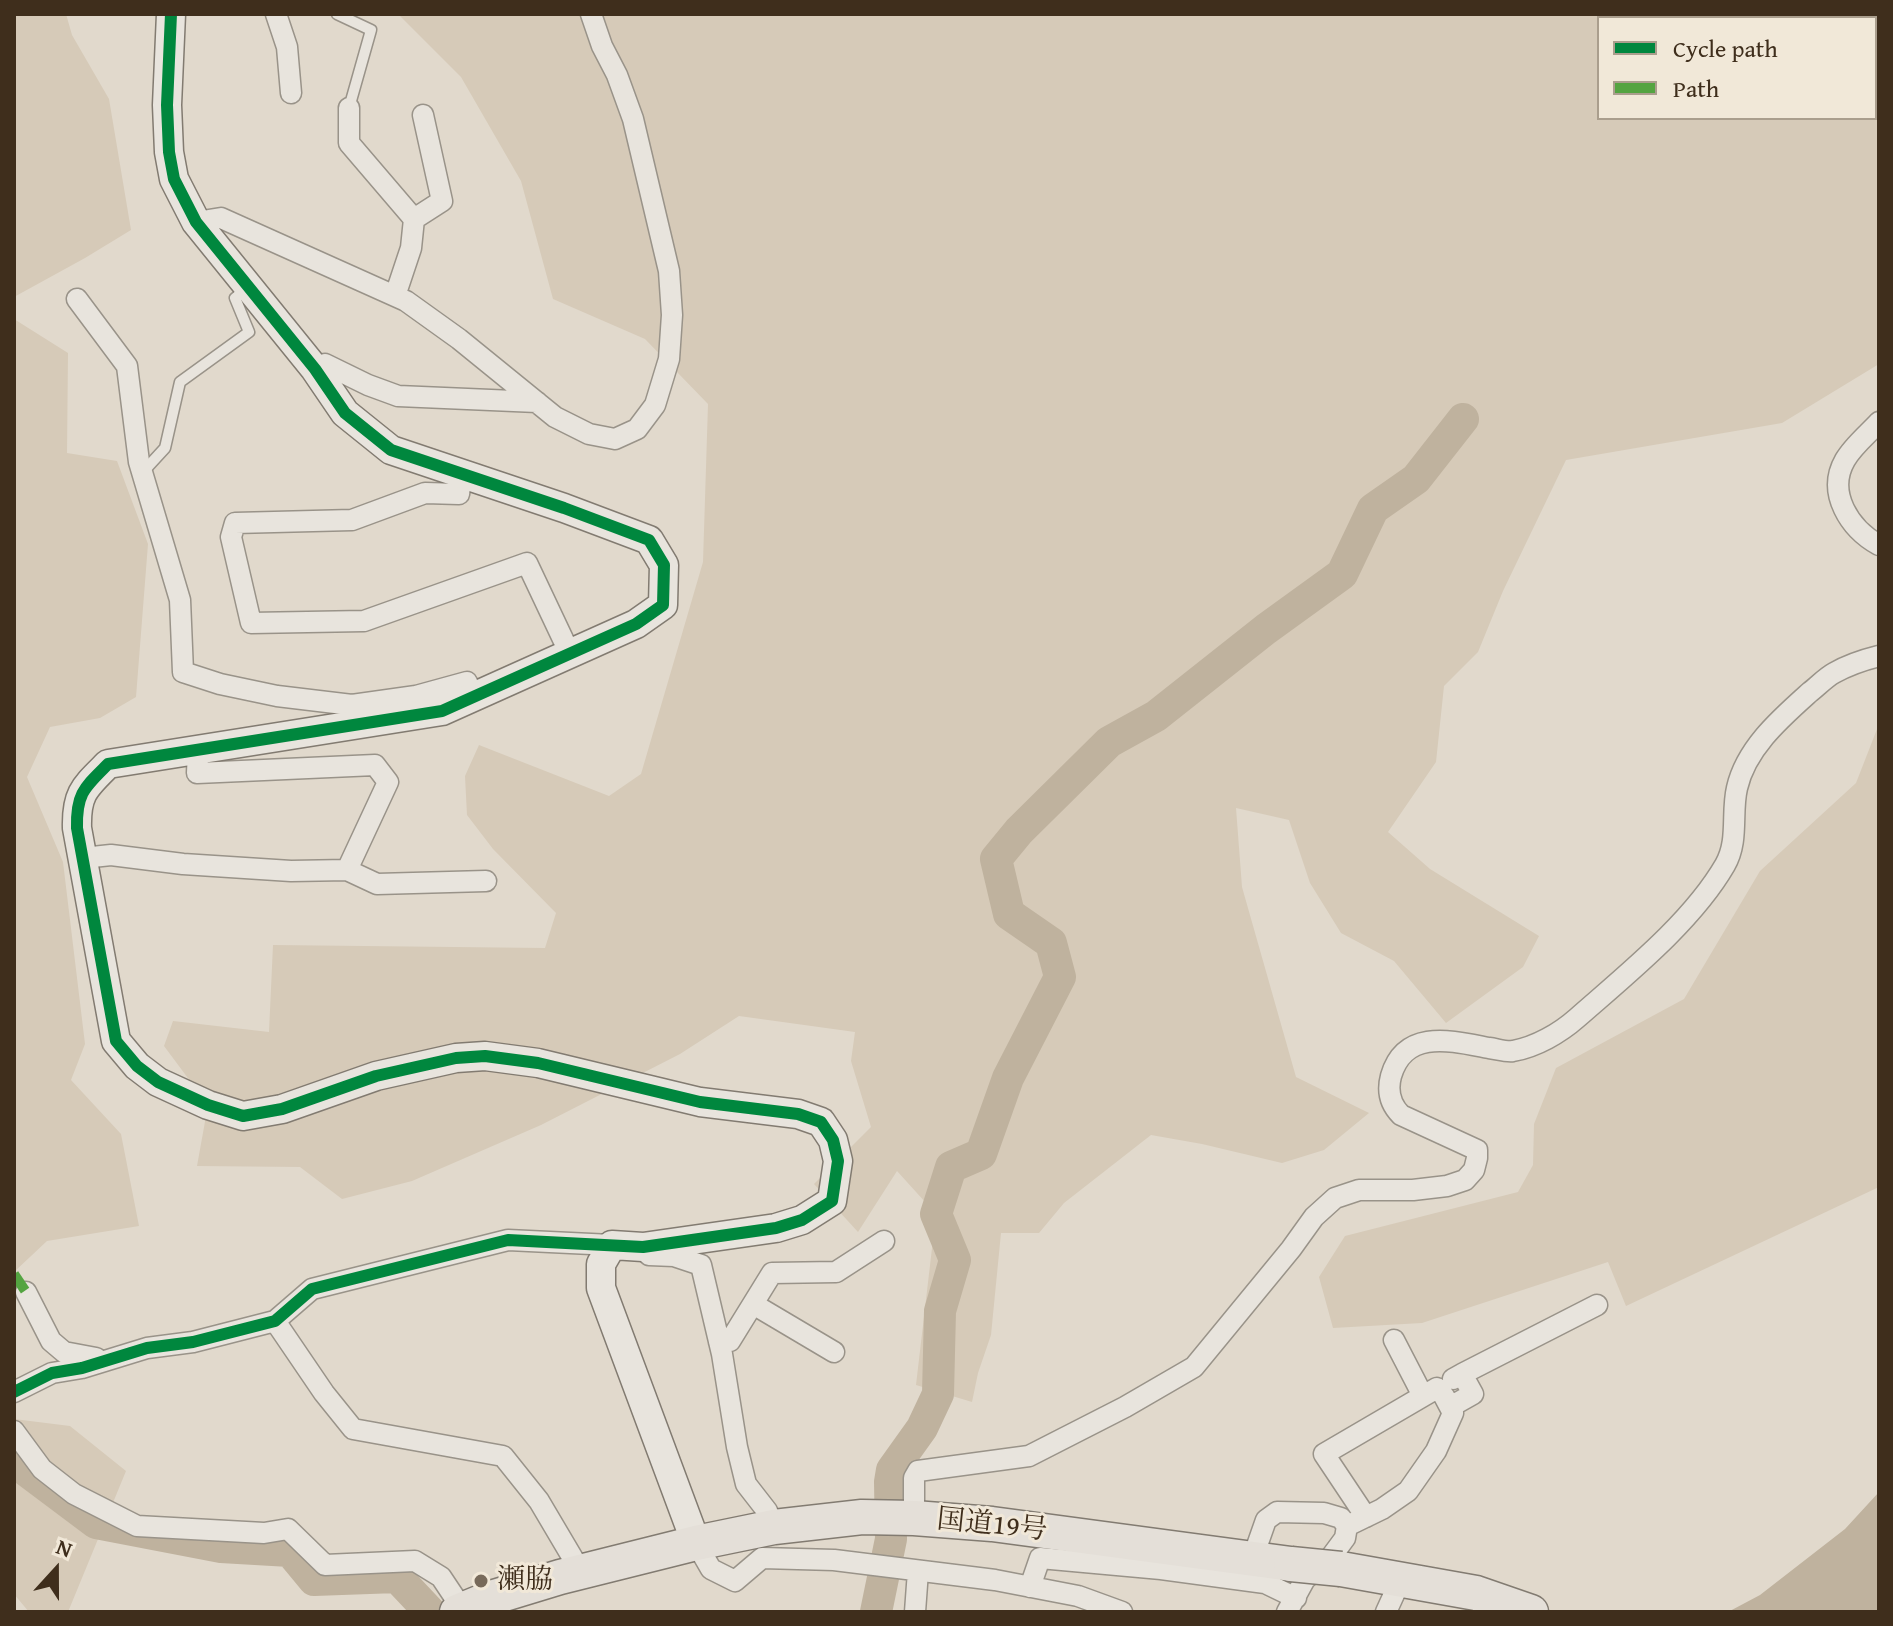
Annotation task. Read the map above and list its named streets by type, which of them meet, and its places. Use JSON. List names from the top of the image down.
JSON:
{
  "streets": {
    "highway": ["国道19号"]
  },
  "places": ["瀬脇"],
  "legend": ["Cycle path", "Path"],
  "north": "top"
}
